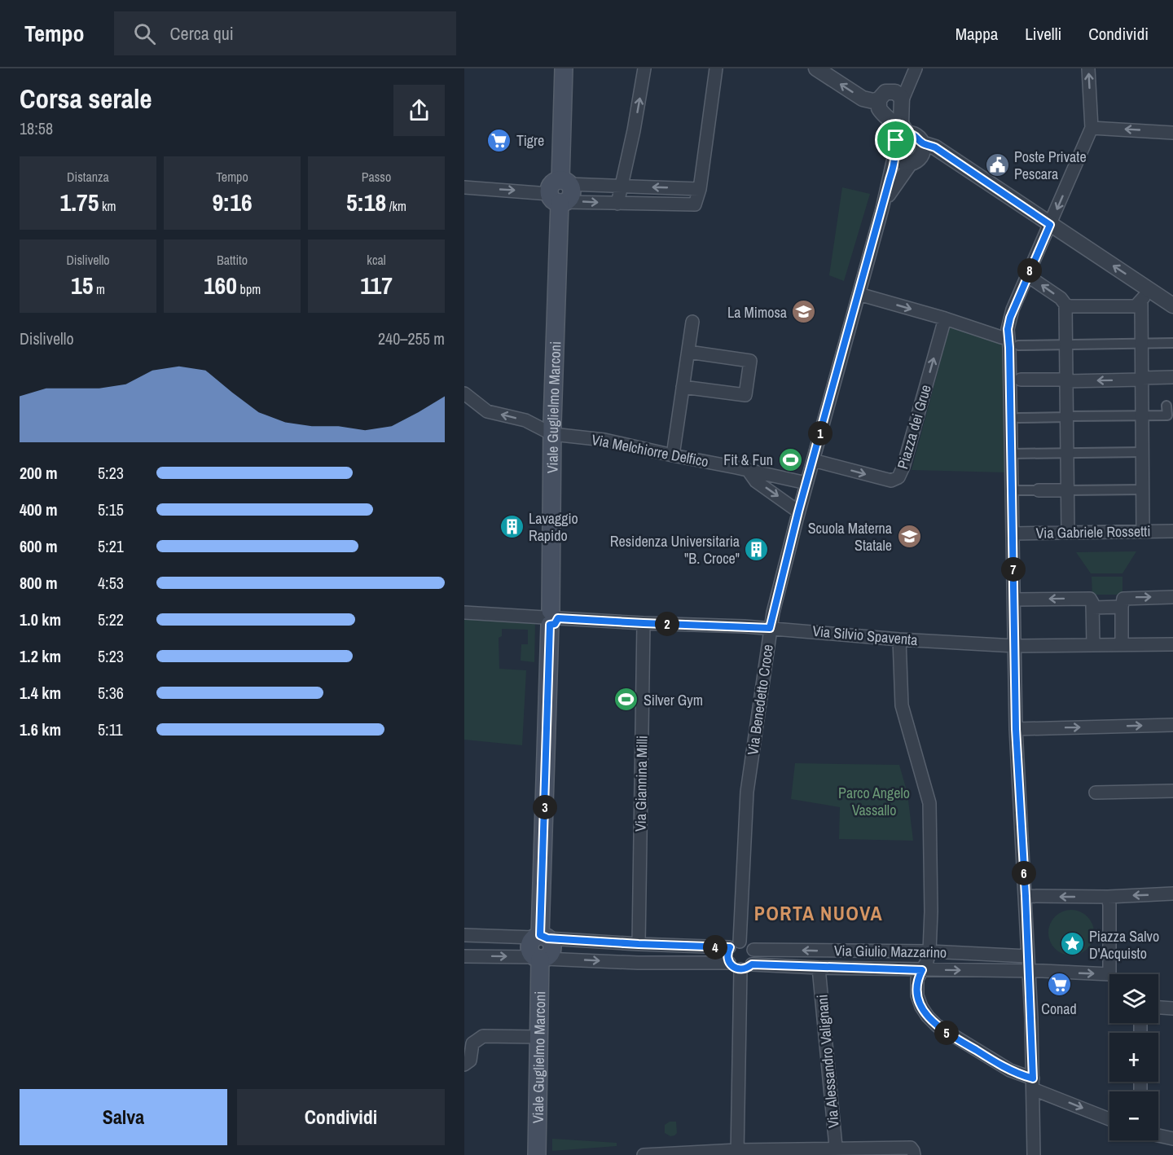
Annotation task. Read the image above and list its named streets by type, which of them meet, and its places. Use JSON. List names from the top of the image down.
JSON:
{
  "streets": {
    "main road": ["Viale Guglielmo Marconi"],
    "street": [
      "Piazza dei Grue",
      "Via Melchiorre Delfico",
      "Via Gabriele Rossetti",
      "Via Silvio Spaventa",
      "Via Benedetto Croce",
      "Via Giannina Milli",
      "Via Giulio Mazzarino",
      "Via Alessandro Valignani"
    ]
  },
  "crossings": [
    ["Viale Guglielmo Marconi", "Via Melchiorre Delfico"],
    ["Viale Guglielmo Marconi", "Via Silvio Spaventa"],
    ["Viale Guglielmo Marconi", "Via Giulio Mazzarino"],
    ["Piazza dei Grue", "Via Benedetto Croce"],
    ["Via Melchiorre Delfico", "Via Benedetto Croce"],
    ["Via Silvio Spaventa", "Via Benedetto Croce"],
    ["Via Silvio Spaventa", "Via Giannina Milli"],
    ["Via Benedetto Croce", "Via Giulio Mazzarino"],
    ["Via Giulio Mazzarino", "Via Alessandro Valignani"]
  ],
  "districts": ["PORTA NUOVA"],
  "parks": ["Parco Angelo Vassallo"],
  "places": {
    "supermarket": ["Tigre", "Conad"],
    "public building": ["Poste Private Pescara"],
    "school or university": ["La Mimosa", "Scuola Materna Statale"],
    "sports": ["Fit & Fun", "Silver Gym"],
    "building": ["Lavaggio Rapido", "Residenza Universitaria \"B. Croce\""],
    "place": ["Piazza Salvo D'Acquisto"]
  },
  "page": {
    "header": "Tempo",
    "search": "Cerca qui",
    "nav": ["Mappa", "Livelli", "Condividi"],
    "heading": ["Corsa serale", "18:58"],
    "stats": [
      ["Distanza", "1.75 km"],
      ["Tempo", "9:16"],
      ["Passo", "5:18 /km"],
      ["Dislivello", "15 m"],
      ["Battito", "160 bpm"],
      ["kcal", "117"]
    ],
    "pins": [
      "8",
      "1",
      "7",
      "2",
      "3",
      "6",
      "4",
      "5"
    ],
    "chart": ["Dislivello", "240–255 m"],
    "list": [
      {
        "name": "200 m",
        "note": "5:23"
      },
      {
        "name": "400 m",
        "note": "5:15"
      },
      {
        "name": "600 m",
        "note": "5:21"
      },
      {
        "name": "800 m",
        "note": "4:53"
      },
      {
        "name": "1.0 km",
        "note": "5:22"
      },
      {
        "name": "1.2 km",
        "note": "5:23"
      },
      {
        "name": "1.4 km",
        "note": "5:36"
      },
      {
        "name": "1.6 km",
        "note": "5:11"
      }
    ],
    "map_buttons": ["+", "−"],
    "buttons": ["Salva", "Condividi"]
  }
}
